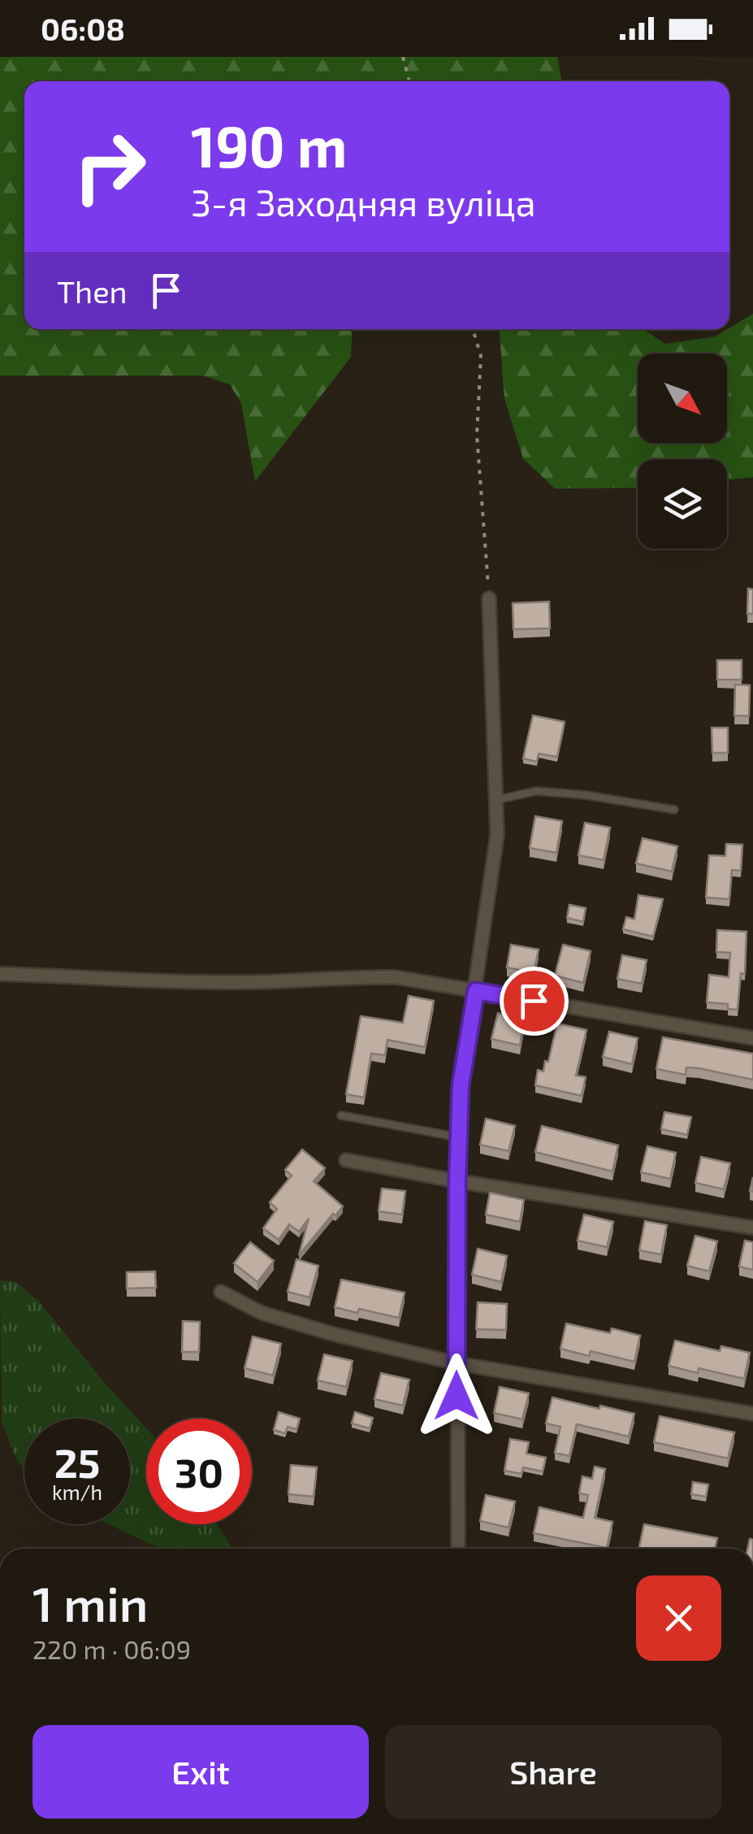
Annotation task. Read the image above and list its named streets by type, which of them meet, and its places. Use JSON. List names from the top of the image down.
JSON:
{
  "north": "bottom right",
  "page": {
    "status": "06:08",
    "turn": ["190 m", "3-я Заходняя вуліца"],
    "then": "Then",
    "speed": "25 km/h",
    "limit": "30",
    "heading": ["1 min", "220 m · 06:09"],
    "buttons": ["Exit", "Share"]
  }
}
